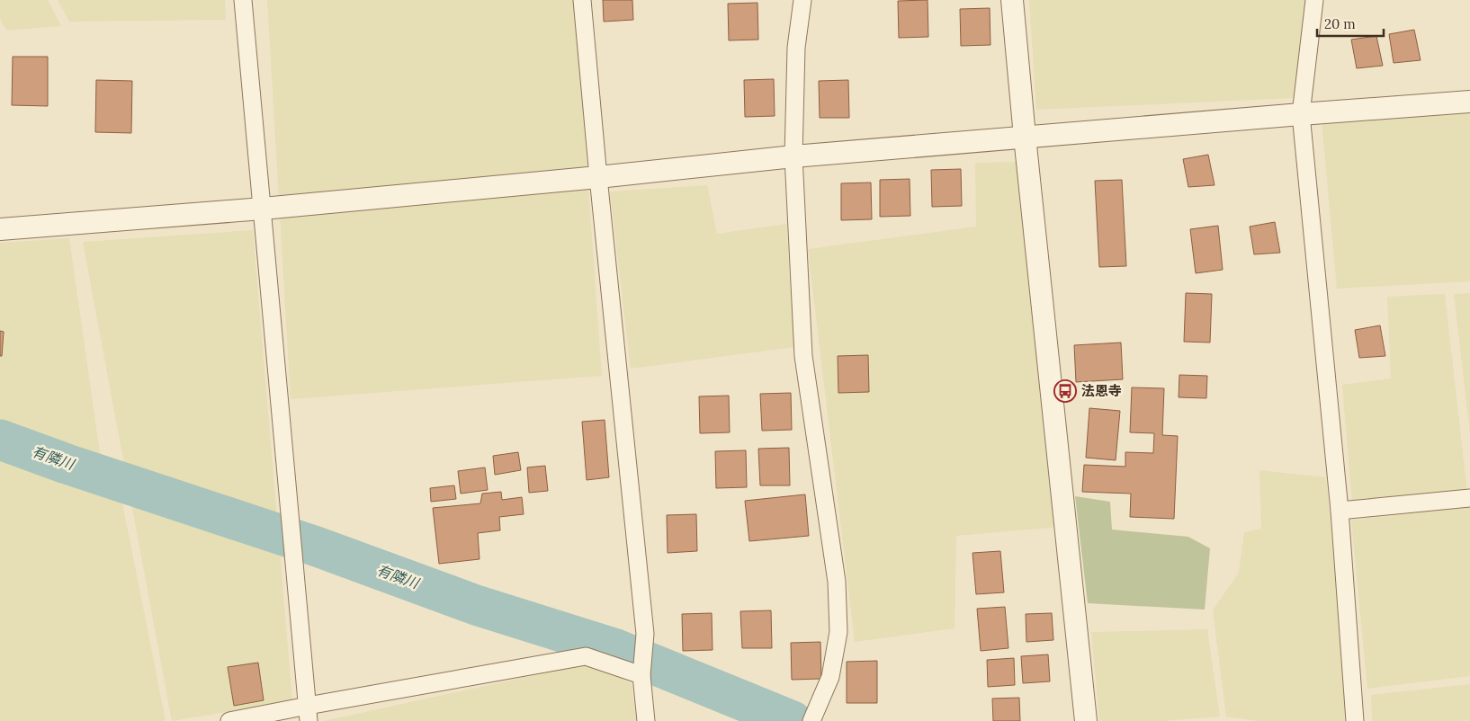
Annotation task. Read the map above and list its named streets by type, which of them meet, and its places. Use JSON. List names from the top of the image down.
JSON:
{
  "water": ["有隣川"],
  "places": {
    "bus stop": ["法恩寺"]
  },
  "scale_bar": "20 m"
}
